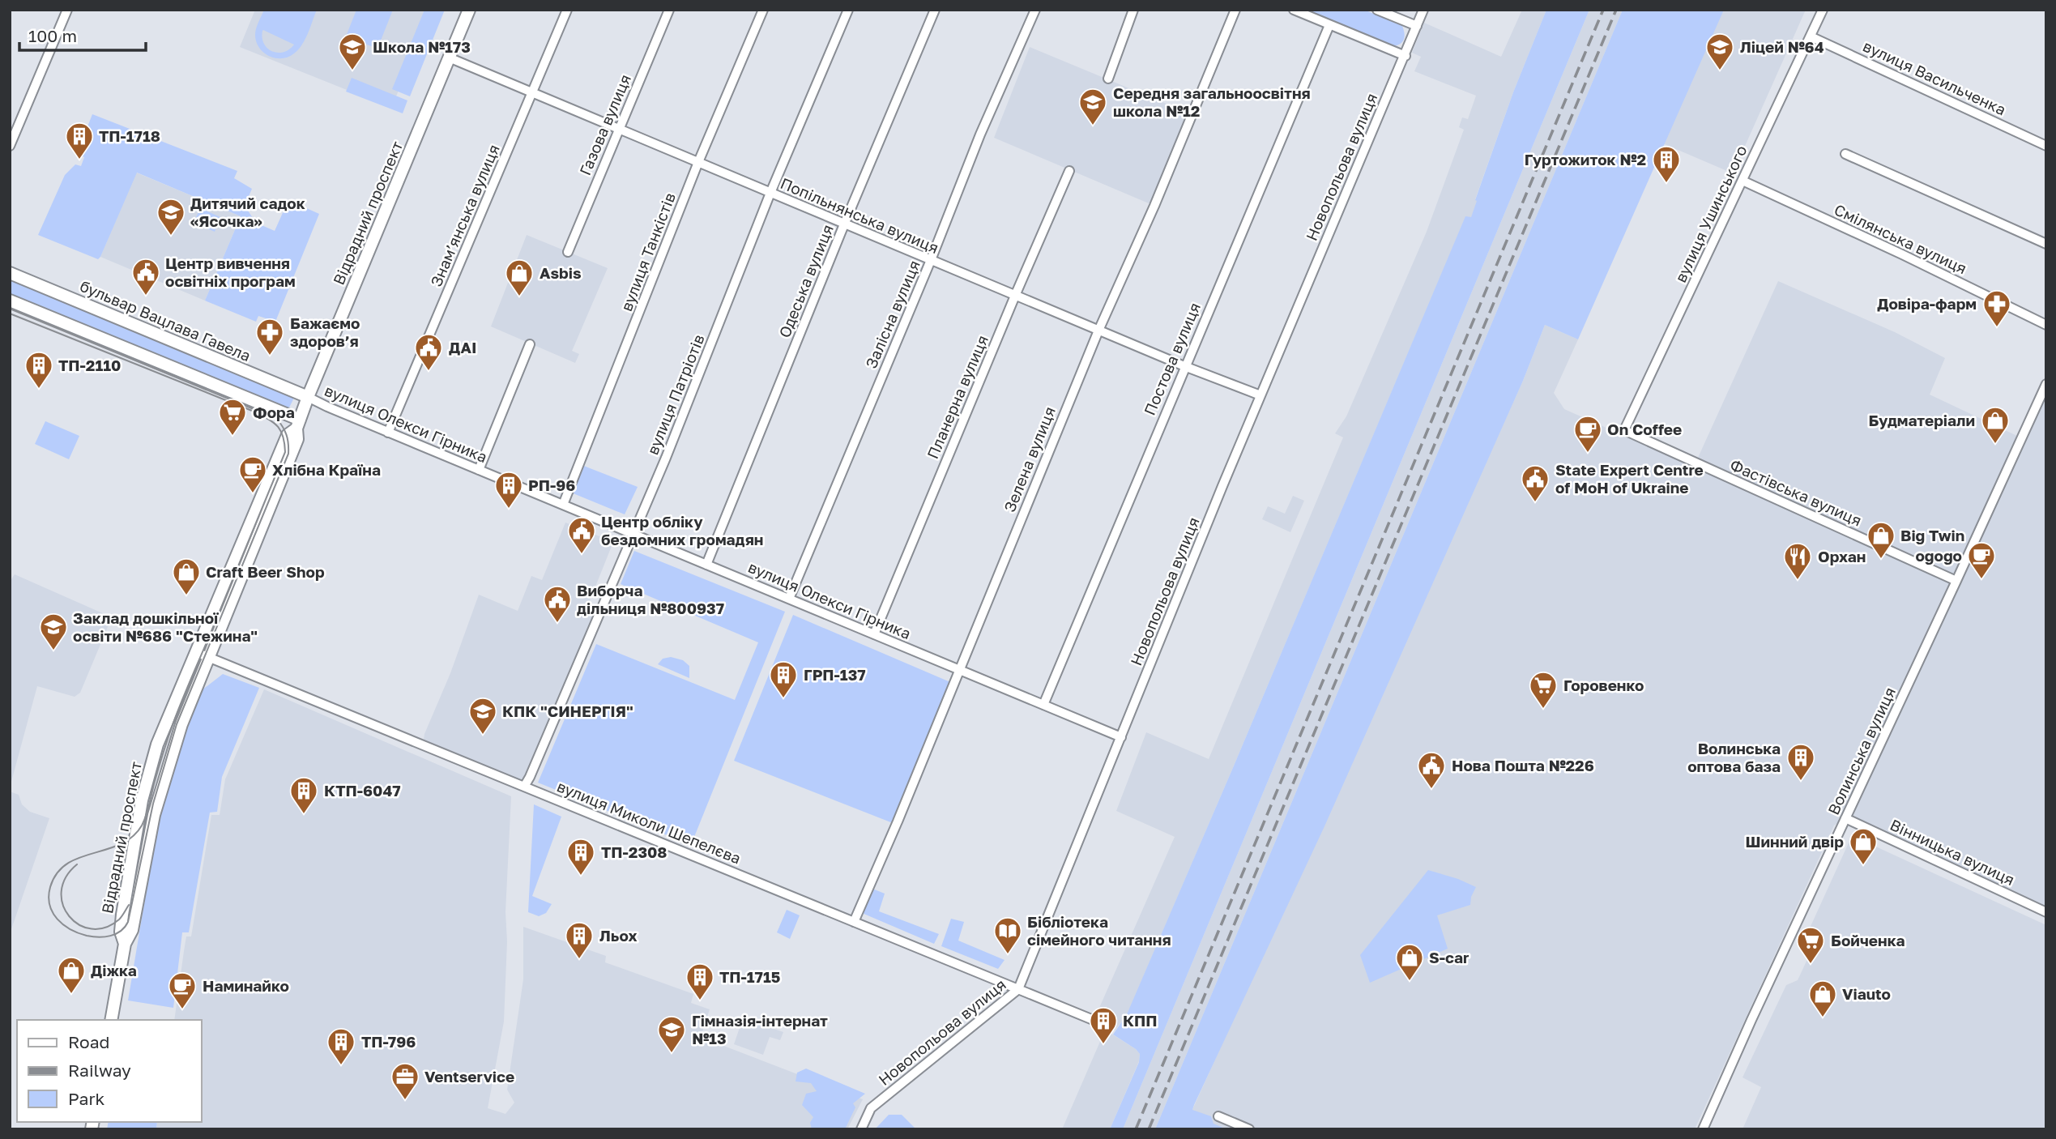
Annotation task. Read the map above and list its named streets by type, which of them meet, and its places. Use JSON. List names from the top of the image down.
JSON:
{
  "streets": {
    "main road": ["Відрадний проспект", "бульвар Вацлава Гавела"],
    "street": [
      "вулиця Васильченка",
      "Газова вулиця",
      "Новопольова вулиця",
      "вулиця Ушинського",
      "Знамʼянська вулиця",
      "Попільнянська вулиця",
      "Смілянська вулиця",
      "вулиця Танкістів",
      "Одеська вулиця",
      "Залісна вулиця",
      "Постова вулиця",
      "вулиця Патріотів",
      "Планерна вулиця",
      "вулиця Олекси Гірника",
      "Зелена вулиця",
      "Фастівська вулиця",
      "Волинська вулиця",
      "вулиця Миколи Шепелєва",
      "Вінницька вулиця"
    ]
  },
  "crossings": [
    ["вулиця Васильченка", "вулиця Ушинського"],
    ["Газова вулиця", "Попільнянська вулиця"],
    ["Новопольова вулиця", "Попільнянська вулиця"],
    ["Новопольова вулиця", "вулиця Олекси Гірника"],
    ["Новопольова вулиця", "вулиця Миколи Шепелєва"],
    ["Відрадний проспект", "Попільнянська вулиця"],
    ["Відрадний проспект", "бульвар Вацлава Гавела"],
    ["Відрадний проспект", "вулиця Олекси Гірника"],
    ["Відрадний проспект", "вулиця Миколи Шепелєва"],
    ["вулиця Ушинського", "Смілянська вулиця"],
    ["вулиця Ушинського", "Фастівська вулиця"],
    ["Знамʼянська вулиця", "Попільнянська вулиця"],
    ["Знамʼянська вулиця", "вулиця Олекси Гірника"],
    ["Попільнянська вулиця", "вулиця Танкістів"],
    ["Попільнянська вулиця", "Одеська вулиця"],
    ["Попільнянська вулиця", "Залісна вулиця"],
    ["Попільнянська вулиця", "Постова вулиця"],
    ["Попільнянська вулиця", "вулиця Патріотів"],
    ["Попільнянська вулиця", "Планерна вулиця"],
    ["Попільнянська вулиця", "Зелена вулиця"],
    ["вулиця Танкістів", "вулиця Олекси Гірника"],
    ["Одеська вулиця", "вулиця Олекси Гірника"],
    ["Залісна вулиця", "вулиця Олекси Гірника"],
    ["бульвар Вацлава Гавела", "вулиця Олекси Гірника"],
    ["Постова вулиця", "вулиця Олекси Гірника"],
    ["вулиця Патріотів", "вулиця Олекси Гірника"],
    ["вулиця Патріотів", "вулиця Миколи Шепелєва"],
    ["Планерна вулиця", "вулиця Олекси Гірника"],
    ["вулиця Олекси Гірника", "Зелена вулиця"],
    ["Зелена вулиця", "вулиця Миколи Шепелєва"],
    ["Фастівська вулиця", "Волинська вулиця"],
    ["Волинська вулиця", "Вінницька вулиця"]
  ],
  "places": {
    "school or university": [
      "Школа №173",
      "Ліцей №64",
      "Середня загальноосвітня школа №12",
      "Дитячий садок «Ясочка»",
      "Заклад дошкільної освіти №686 \"Стежина\"",
      "КПК \"СИНЕРГІЯ\"",
      "Гімназія-інтернат №13"
    ],
    "building": [
      "ТП-1718",
      "Гуртожиток №2",
      "ТП-2110",
      "РП-96",
      "ГРП-137",
      "Волинська оптова база",
      "КТП-6047",
      "ТП-2308",
      "Льох",
      "ТП-1715",
      "КПП",
      "ТП-796"
    ],
    "public building": [
      "Центр вивчення освітніх програм",
      "ДАІ",
      "State Expert Centre of MoH of Ukraine",
      "Центр обліку бездомних громадян",
      "Виборча дільниця №800937",
      "Нова Пошта №226"
    ],
    "shop": [
      "Asbis",
      "Будматеріали",
      "Big Twin",
      "Craft Beer Shop",
      "Шинний двір",
      "S-car",
      "Діжка",
      "Viauto"
    ],
    "pharmacy": ["Довіра-фарм", "Бажаємо здоровʼя"],
    "supermarket": ["Фора", "Горовенко", "Бойченка"],
    "cafe": [
      "On Coffee",
      "Хлібна Країна",
      "ogogo",
      "Наминайко"
    ],
    "restaurant": ["Орхан"],
    "library": ["Бібліотека сімейного читання"],
    "office": ["Ventservice"]
  },
  "legend": ["Road", "Railway", "Park"],
  "scale_bar": "100 m"
}
